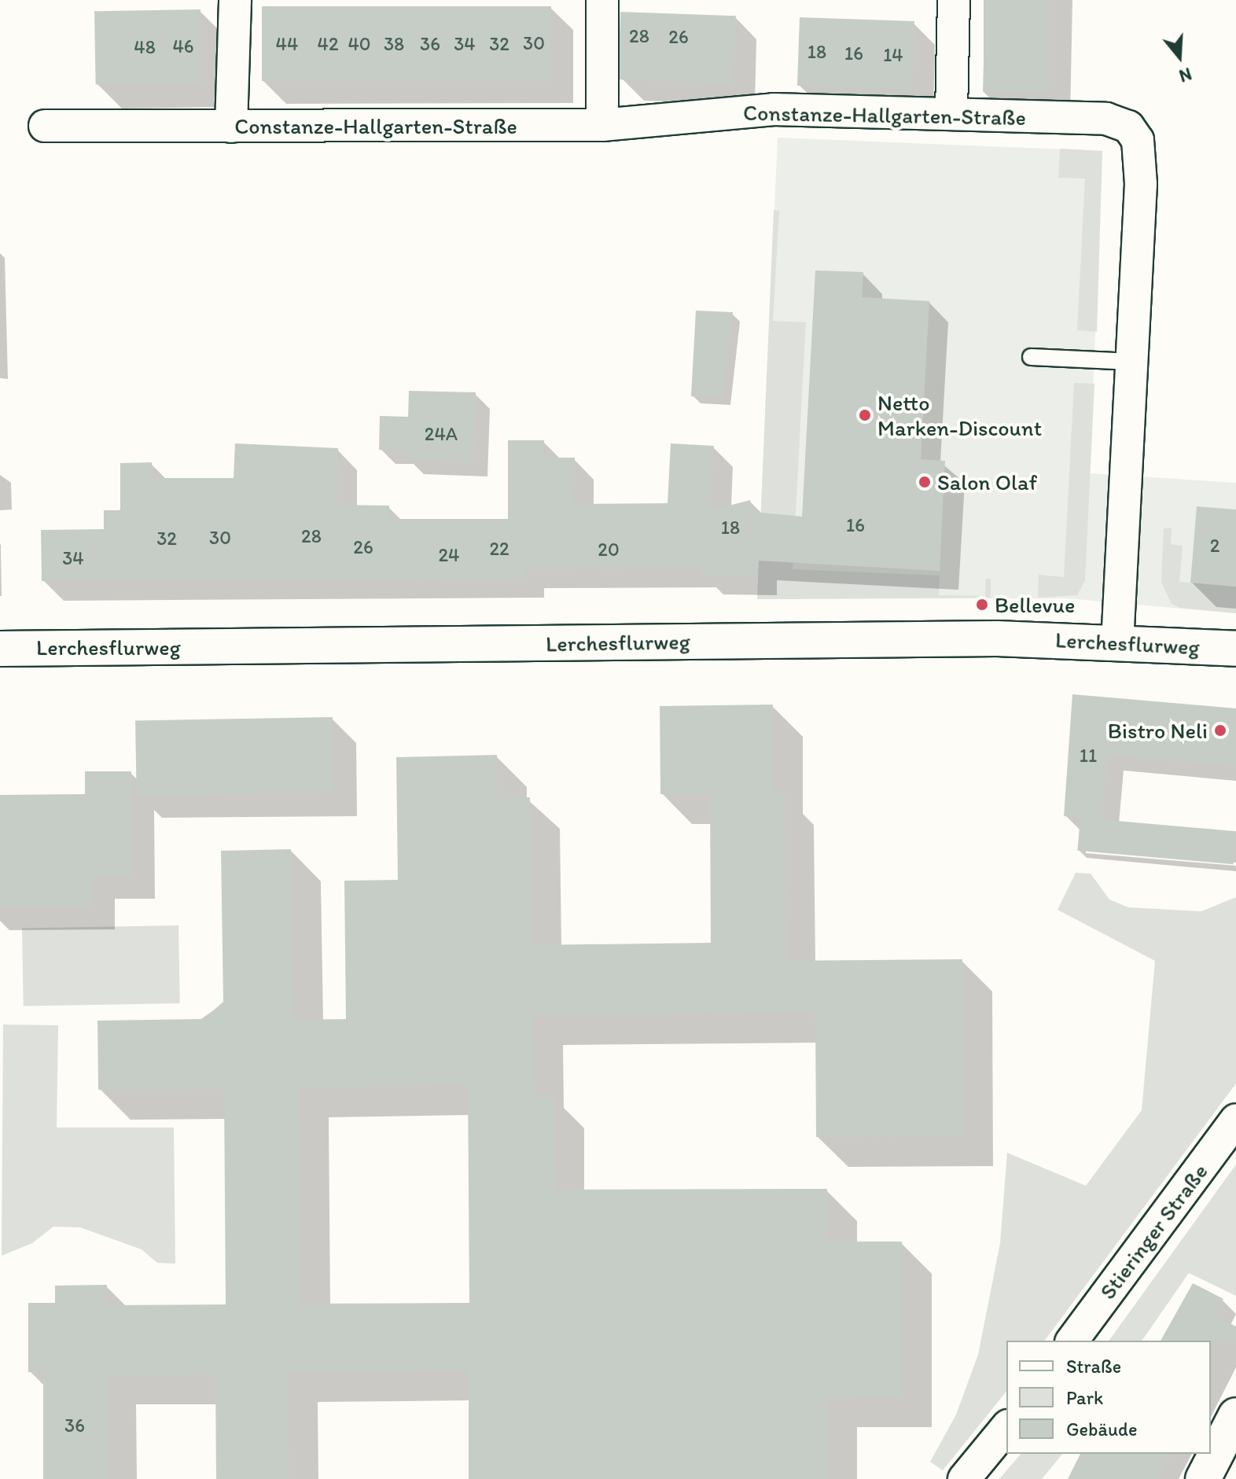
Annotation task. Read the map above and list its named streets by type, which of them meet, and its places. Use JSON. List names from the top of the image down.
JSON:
{
  "streets": {
    "street": ["Constanze-Hallgarten-Straße", "Lerchesflurweg", "Stieringer Straße"]
  },
  "crossings": [
    ["Constanze-Hallgarten-Straße", "Lerchesflurweg"]
  ],
  "places": [
    "Netto Marken-Discount",
    "Salon Olaf",
    "Bellevue",
    "Bistro Neli"
  ],
  "house_numbers": [
    "28",
    "26",
    "30",
    "44",
    "42",
    "40",
    "38",
    "36",
    "34",
    "32",
    "46",
    "48",
    "18",
    "16",
    "14",
    "24A",
    "16",
    "18",
    "28",
    "30",
    "32",
    "2",
    "26",
    "22",
    "20",
    "24",
    "34",
    "11",
    "36"
  ],
  "legend": ["Straße", "Park", "Gebäude"],
  "north": "bottom"
}
